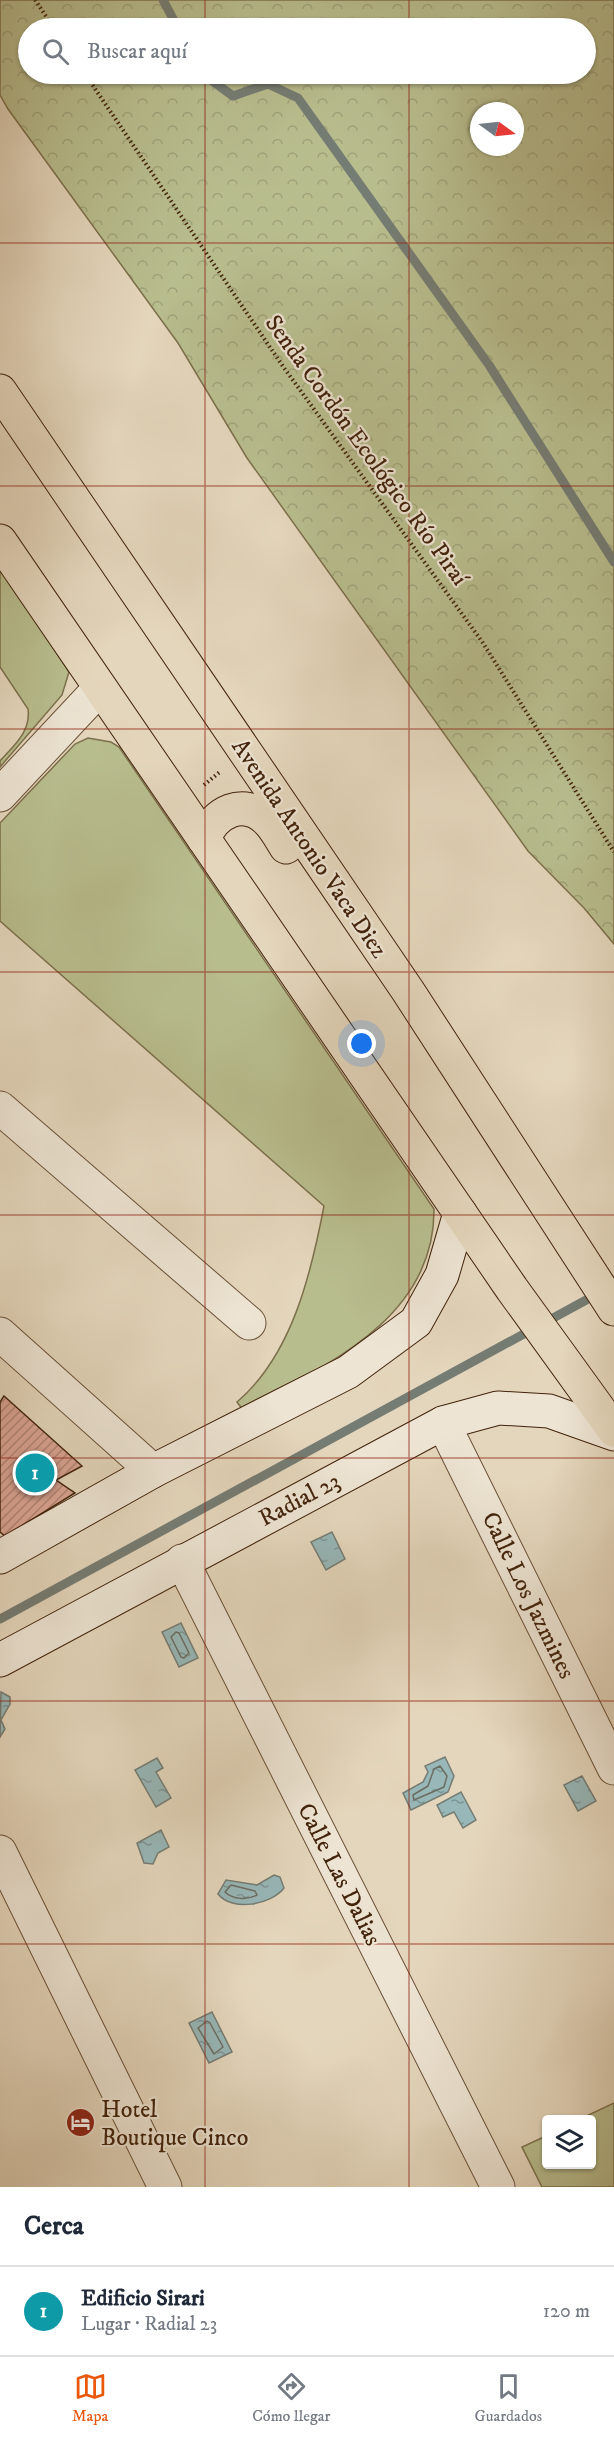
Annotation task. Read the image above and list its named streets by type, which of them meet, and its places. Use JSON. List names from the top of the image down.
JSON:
{
  "streets": {
    "highway": ["Avenida Antonio Vaca Diez"],
    "street": ["Radial 23", "Calle Los Jazmines", "Calle Las Dalias"],
    "path": ["Senda Cordón Ecológico Río Piraí"]
  },
  "crossings": [
    ["Radial 23", "Calle Los Jazmines"],
    ["Radial 23", "Calle Las Dalias"]
  ],
  "places": {
    "hotel": ["Hotel Boutique Cinco"]
  },
  "north": "right",
  "page": {
    "search": "Buscar aquí",
    "pins": "1",
    "heading": "Cerca",
    "list": [
      {
        "mark": "1",
        "name": "Edificio Sirari",
        "note": "Lugar · Radial 23",
        "value": "120 m"
      }
    ],
    "nav": ["Mapa", "Cómo llegar", "Guardados"]
  }
}
